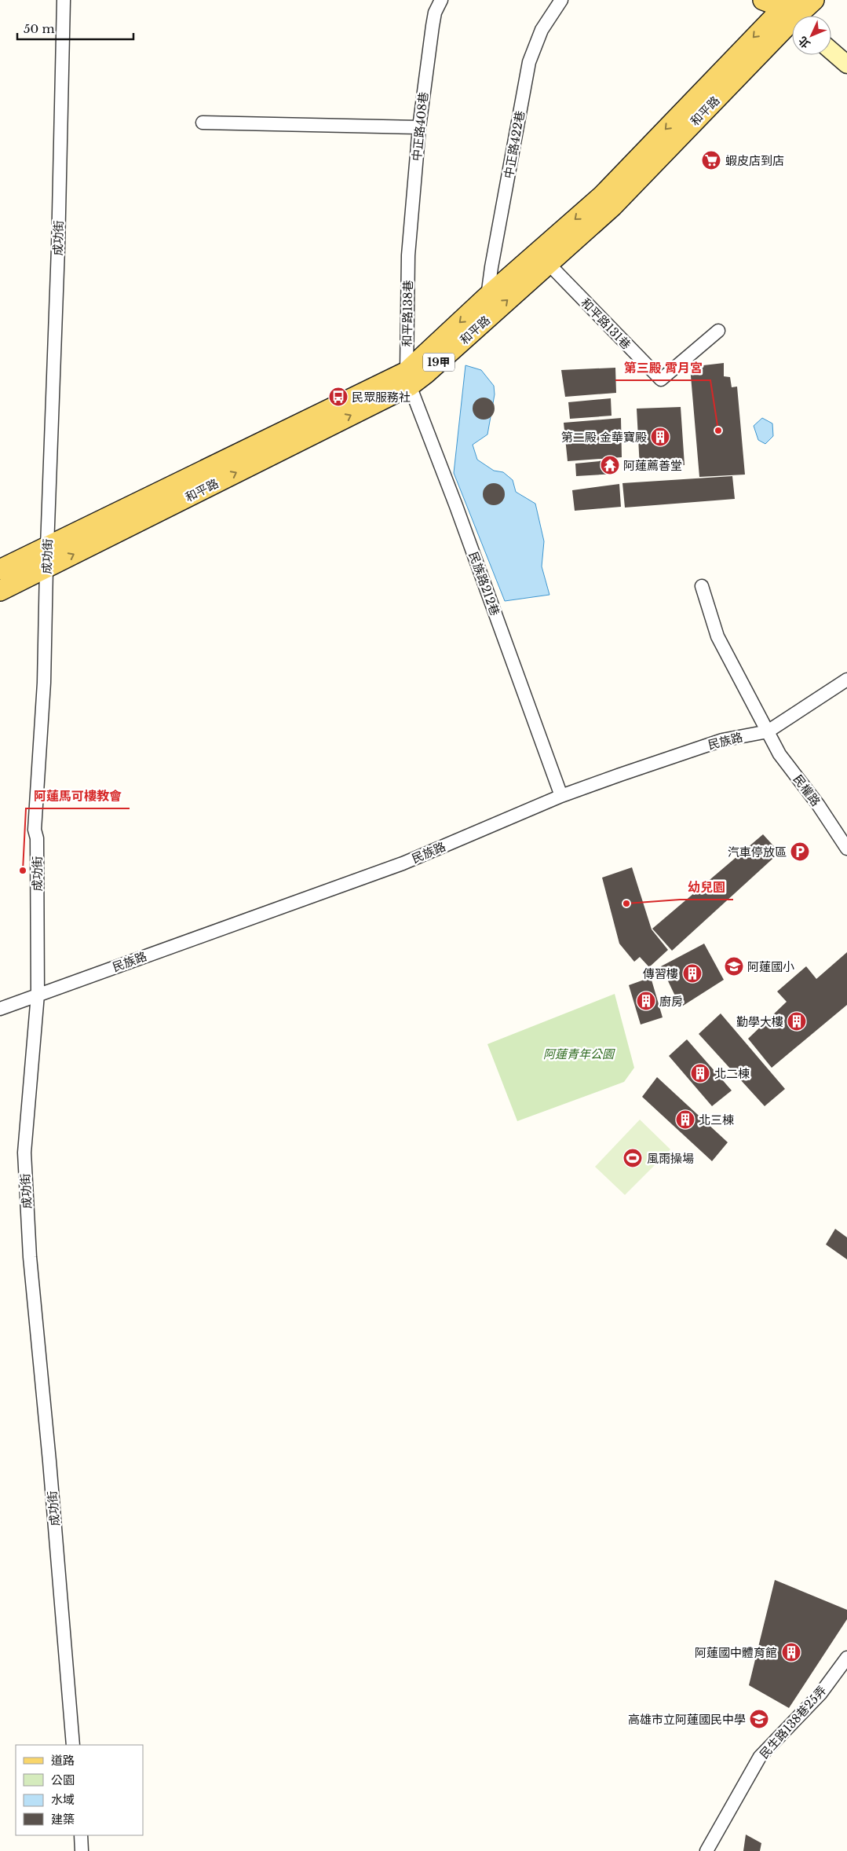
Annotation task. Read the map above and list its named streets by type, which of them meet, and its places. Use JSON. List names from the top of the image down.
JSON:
{
  "streets": {
    "main road": ["和平路", "19甲"],
    "street": [
      "中正路408巷",
      "中正路422巷",
      "成功街",
      "和平路138巷",
      "和平路131巷",
      "民族路212巷",
      "民族路",
      "民權路",
      "民生路138巷25弄"
    ]
  },
  "crossings": [
    ["和平路", "中正路422巷"],
    ["和平路", "成功街"],
    ["和平路", "和平路138巷"],
    ["和平路", "和平路131巷"],
    ["和平路", "民族路212巷"],
    ["中正路408巷", "和平路138巷"],
    ["成功街", "民族路"],
    ["和平路138巷", "民族路212巷"],
    ["民族路212巷", "民族路"],
    ["民族路", "民權路"]
  ],
  "parks": ["阿蓮青年公園"],
  "places": {
    "supermarket": ["蝦皮店到店"],
    "bus stop": ["民眾服務社"],
    "other": ["第三殿 霄月宮", "阿蓮馬可樓教會", "幼兒園"],
    "building": [
      "第二殿 金華寶殿",
      "傳習樓",
      "廚房",
      "勤學大樓",
      "北二棟",
      "北三棟",
      "阿蓮國中體育館"
    ],
    "temple": ["阿蓮薦善堂"],
    "parking": ["汽車停放區"],
    "school or university": ["阿蓮國小", "高雄市立阿蓮國民中學"],
    "sports": ["風雨操場"]
  },
  "legend": [
    "道路",
    "公園",
    "水域",
    "建築"
  ],
  "scale_bar": "50 m",
  "north": "bottom left"
}
